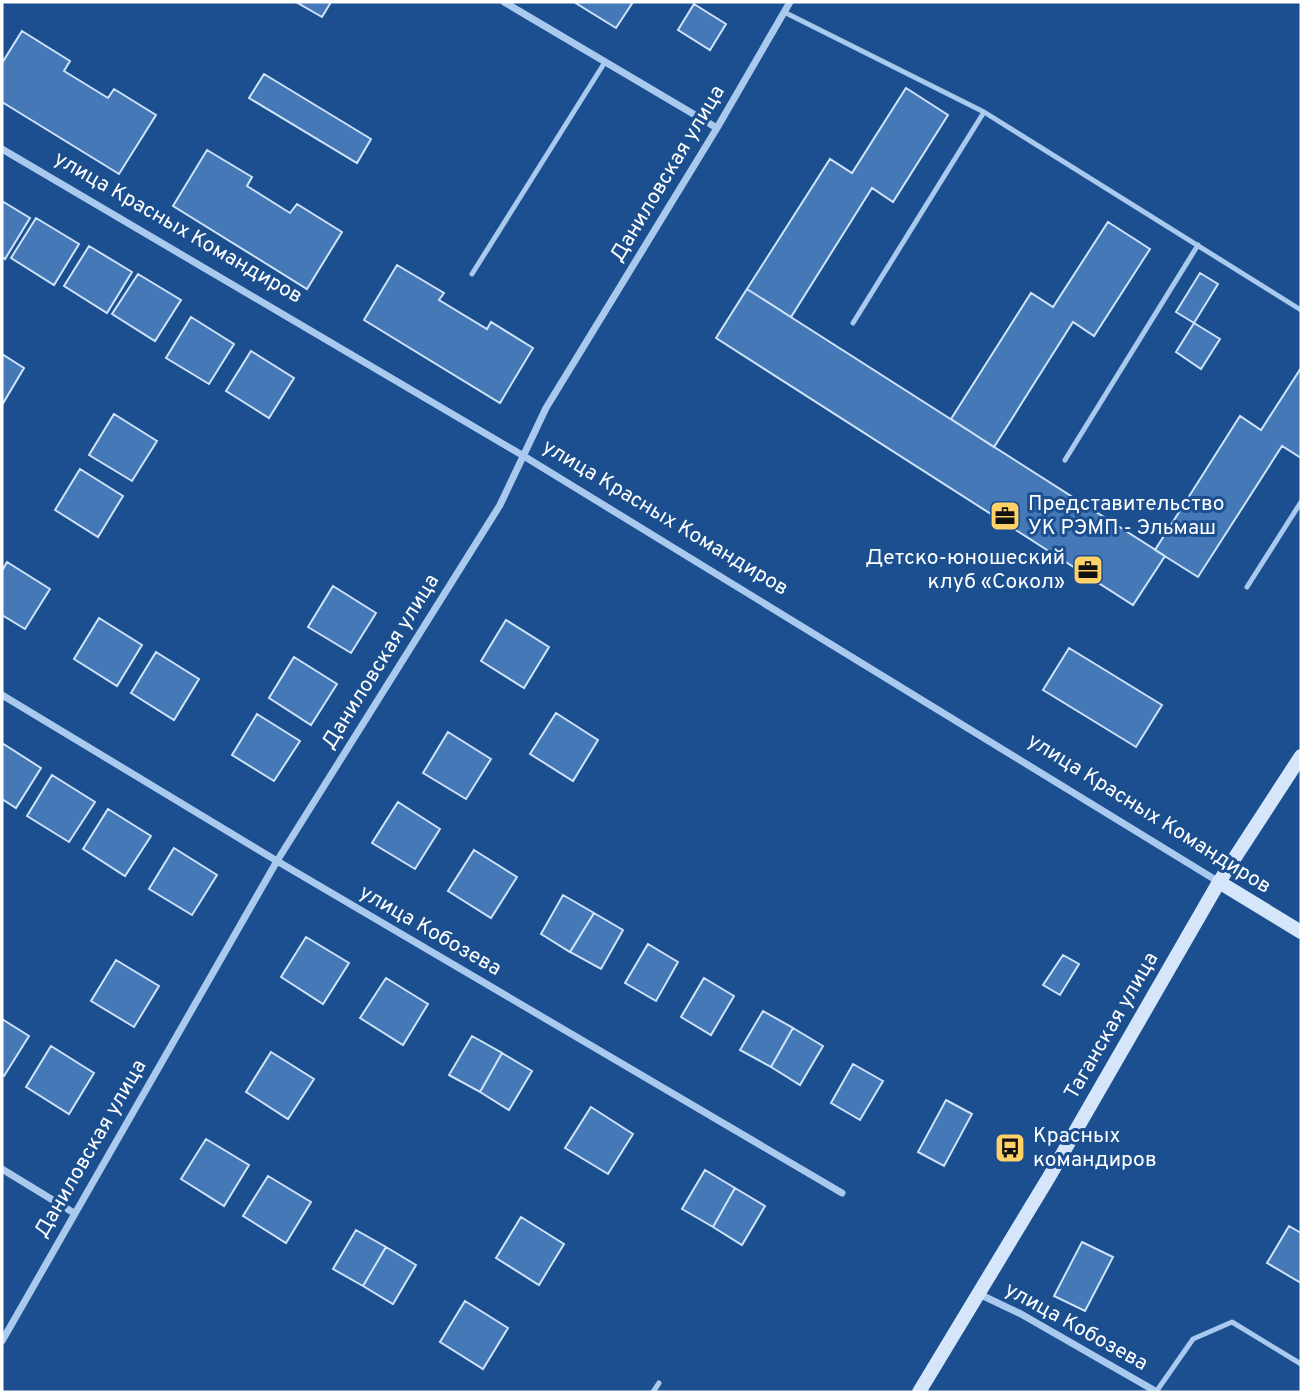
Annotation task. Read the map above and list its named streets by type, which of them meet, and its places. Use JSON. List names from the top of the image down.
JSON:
{
  "streets": {
    "main road": ["улица Красных Командиров", "Таганская улица"],
    "street": ["Даниловская улица", "улица Кобозева"]
  },
  "crossings": [
    ["Даниловская улица", "улица Красных Командиров"],
    ["Даниловская улица", "улица Кобозева"],
    ["улица Красных Командиров", "Таганская улица"],
    ["улица Кобозева", "Таганская улица"]
  ],
  "places": {
    "office": ["Представительство УК РЭМП - Эльмаш", "Детско-юношеский клуб «Сокол»"],
    "bus stop": ["Красных командиров"]
  }
}
